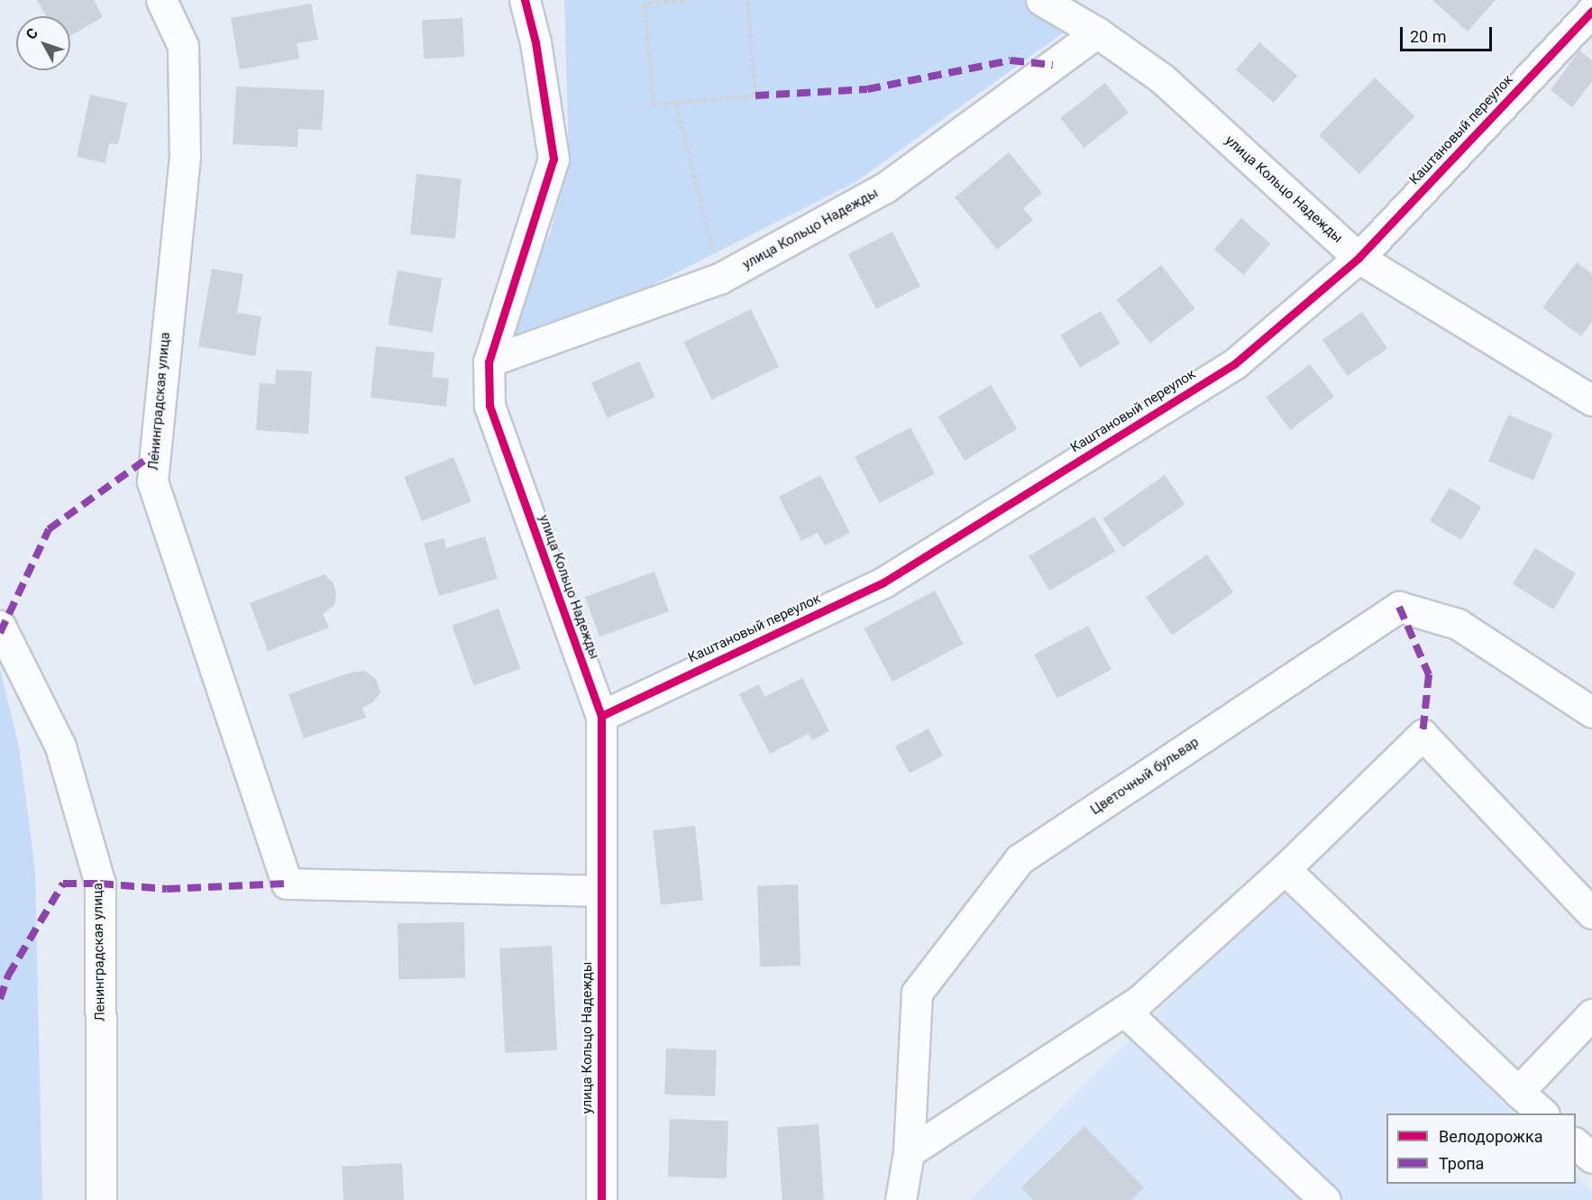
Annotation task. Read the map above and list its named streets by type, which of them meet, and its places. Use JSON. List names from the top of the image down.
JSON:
{
  "streets": {
    "street": [
      "Каштановый переулок",
      "улица Кольцо Надежды",
      "Ленинградская улица",
      "Цветочный бульвар"
    ]
  },
  "crossings": [
    ["Каштановый переулок", "улица Кольцо Надежды"],
    ["улица Кольцо Надежды", "Ленинградская улица"]
  ],
  "legend": ["Велодорожка", "Тропа"],
  "scale_bar": "20 m",
  "north": "top left"
}
